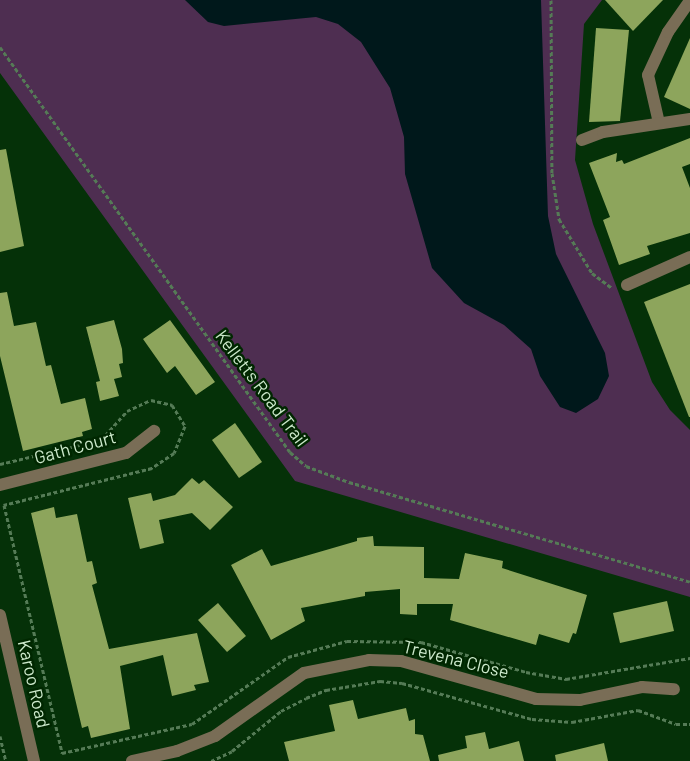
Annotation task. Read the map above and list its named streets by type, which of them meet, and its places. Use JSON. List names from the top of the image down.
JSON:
{
  "streets": {
    "street": ["Gath Court", "Trevena Close", "Karoo Road"],
    "path": ["Kelletts Road Trail"]
  }
}
